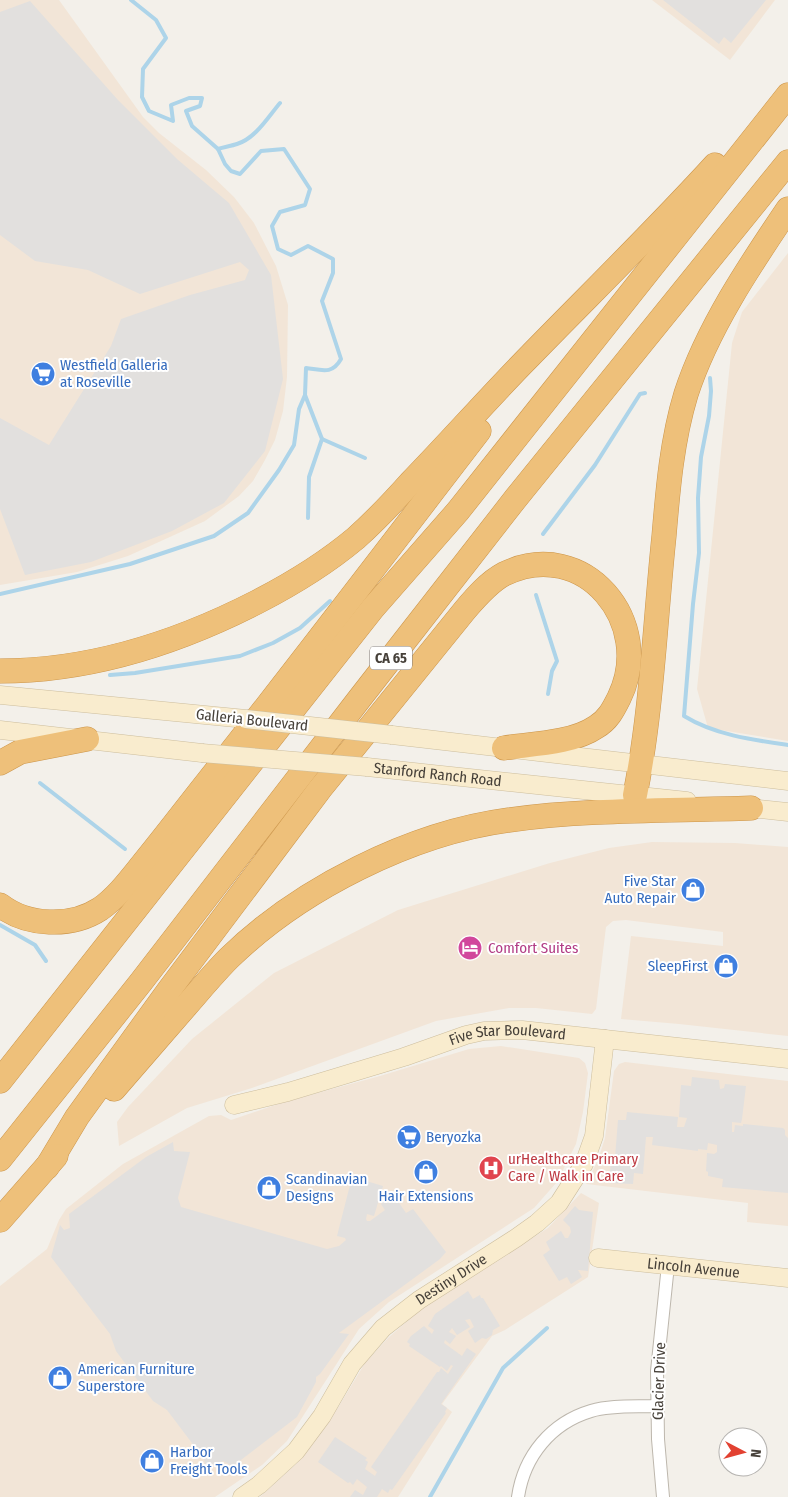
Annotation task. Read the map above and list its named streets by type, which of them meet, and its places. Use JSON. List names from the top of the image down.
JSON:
{
  "streets": {
    "highway": ["CA 65"],
    "main road": [
      "Galleria Boulevard",
      "Stanford Ranch Road",
      "Five Star Boulevard",
      "Lincoln Avenue",
      "Destiny Drive"
    ],
    "street": ["Glacier Drive"]
  },
  "crossings": [
    ["Five Star Boulevard", "Destiny Drive"],
    ["Lincoln Avenue", "Glacier Drive"]
  ],
  "places": {
    "supermarket": ["Westfield Galleria at Roseville", "Beryozka"],
    "shop": [
      "Five Star Auto Repair",
      "SleepFirst",
      "Hair Extensions",
      "Scandinavian Designs",
      "American Furniture Superstore",
      "Harbor Freight Tools"
    ],
    "hotel": ["Comfort Suites"],
    "hospital": ["urHealthcare Primary Care / Walk in Care"]
  },
  "north": "right"
}
